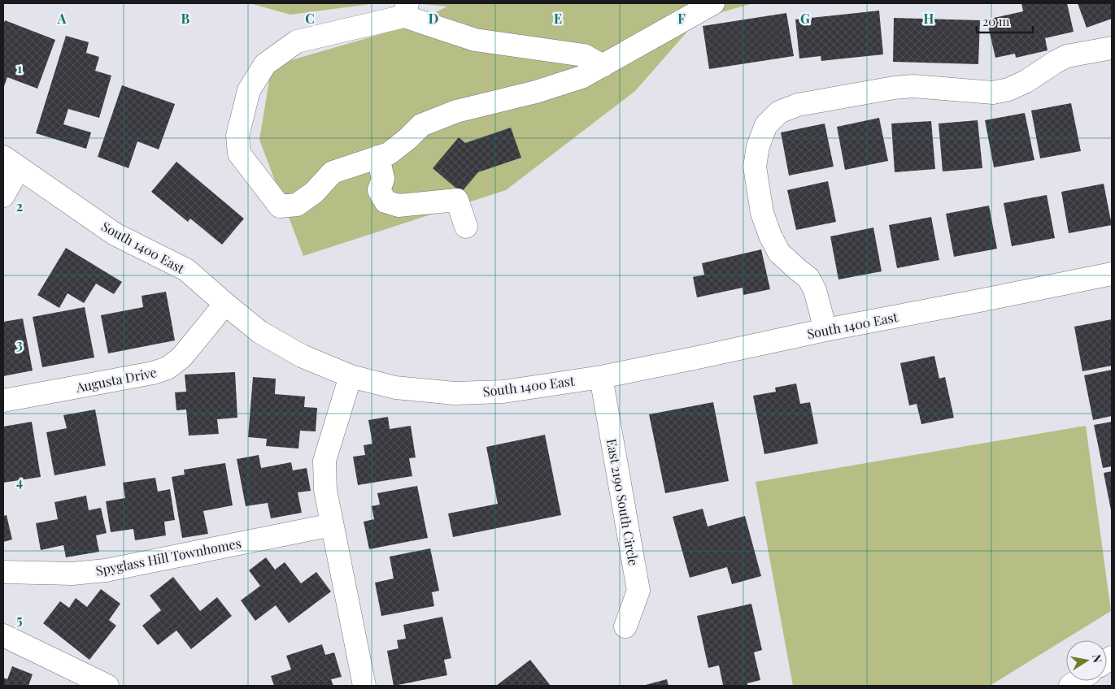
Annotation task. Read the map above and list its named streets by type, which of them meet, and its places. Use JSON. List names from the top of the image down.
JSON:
{
  "streets": {
    "street": [
      "South 1400 East",
      "Augusta Drive",
      "East 2190 South Circle",
      "Spyglass Hill Townhomes"
    ]
  },
  "crossings": [
    ["South 1400 East", "Augusta Drive"],
    ["South 1400 East", "East 2190 South Circle"]
  ],
  "scale_bar": "20 m",
  "north": "right",
  "grid": {
    "columns": [
      "A",
      "B",
      "C",
      "D",
      "E",
      "F",
      "G",
      "H"
    ],
    "rows": [
      "1",
      "2",
      "3",
      "4",
      "5"
    ]
  }
}
